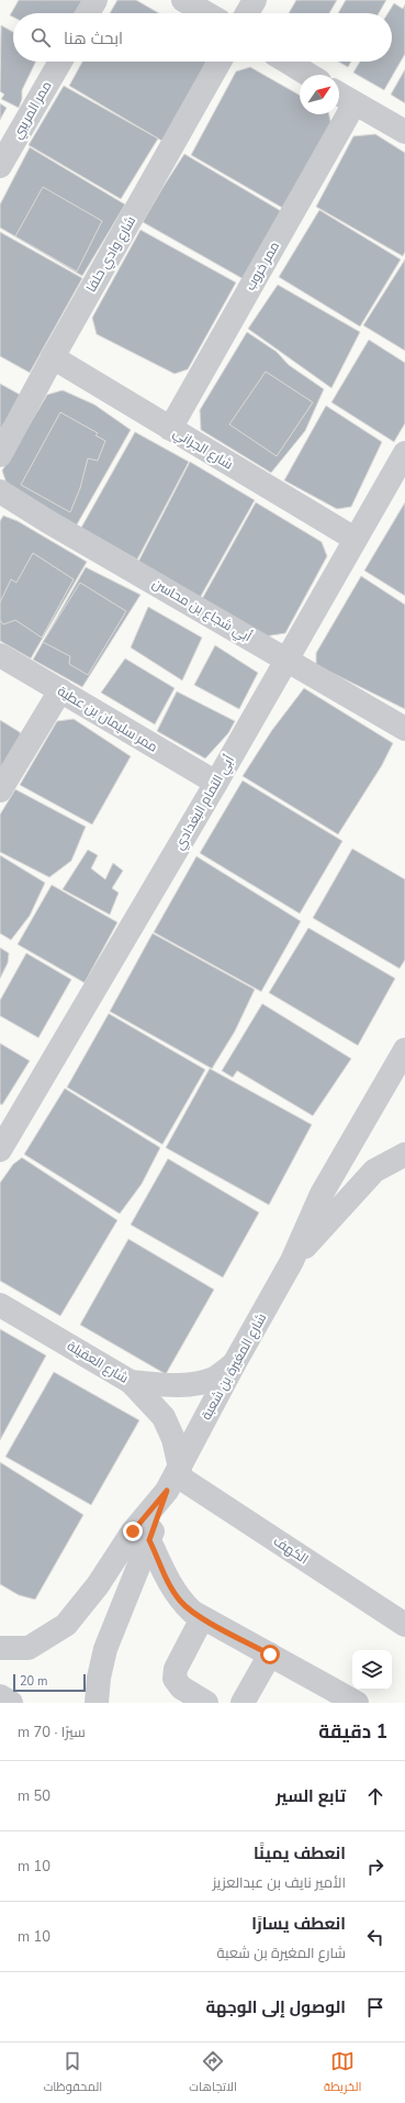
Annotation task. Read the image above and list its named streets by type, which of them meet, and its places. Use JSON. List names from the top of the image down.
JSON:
{
  "streets": {
    "street": [
      "ممر المريبي",
      "شارع وادي حلفا",
      "ممر خروب",
      "شارع الجراني",
      "أبي شجاع بن محاسن",
      "ممر سليمان بن عطية",
      "أبي التمام البغدادي",
      "شارع العقيلة",
      "شارع المغيرة بن شعبة",
      "الكهف"
    ]
  },
  "crossings": [
    ["شارع وادي حلفا", "شارع الجراني"],
    ["ممر خروب", "شارع الجراني"],
    ["شارع الجراني", "أبي التمام البغدادي"],
    ["أبي شجاع بن محاسن", "أبي التمام البغدادي"],
    ["ممر سليمان بن عطية", "أبي التمام البغدادي"],
    ["شارع العقيلة", "شارع المغيرة بن شعبة"],
    ["شارع العقيلة", "الكهف"],
    ["شارع المغيرة بن شعبة", "الكهف"]
  ],
  "scale_bar": "20 m",
  "north": "top right",
  "page": {
    "search": "ابحث هنا",
    "scale": "20 m",
    "heading": ["1 دقيقة", "سيرًا · 70 m"],
    "list": [
      ["تابع السير", "50 m"],
      ["انعطف يمينًا", "الأمير نايف بن عبدالعزيز", "10 m"],
      ["انعطف يسارًا", "شارع المغيرة بن شعبة", "10 m"],
      "الوصول إلى الوجهة"
    ],
    "nav": ["الخريطة", "الاتجاهات", "المحفوظات"]
  }
}
